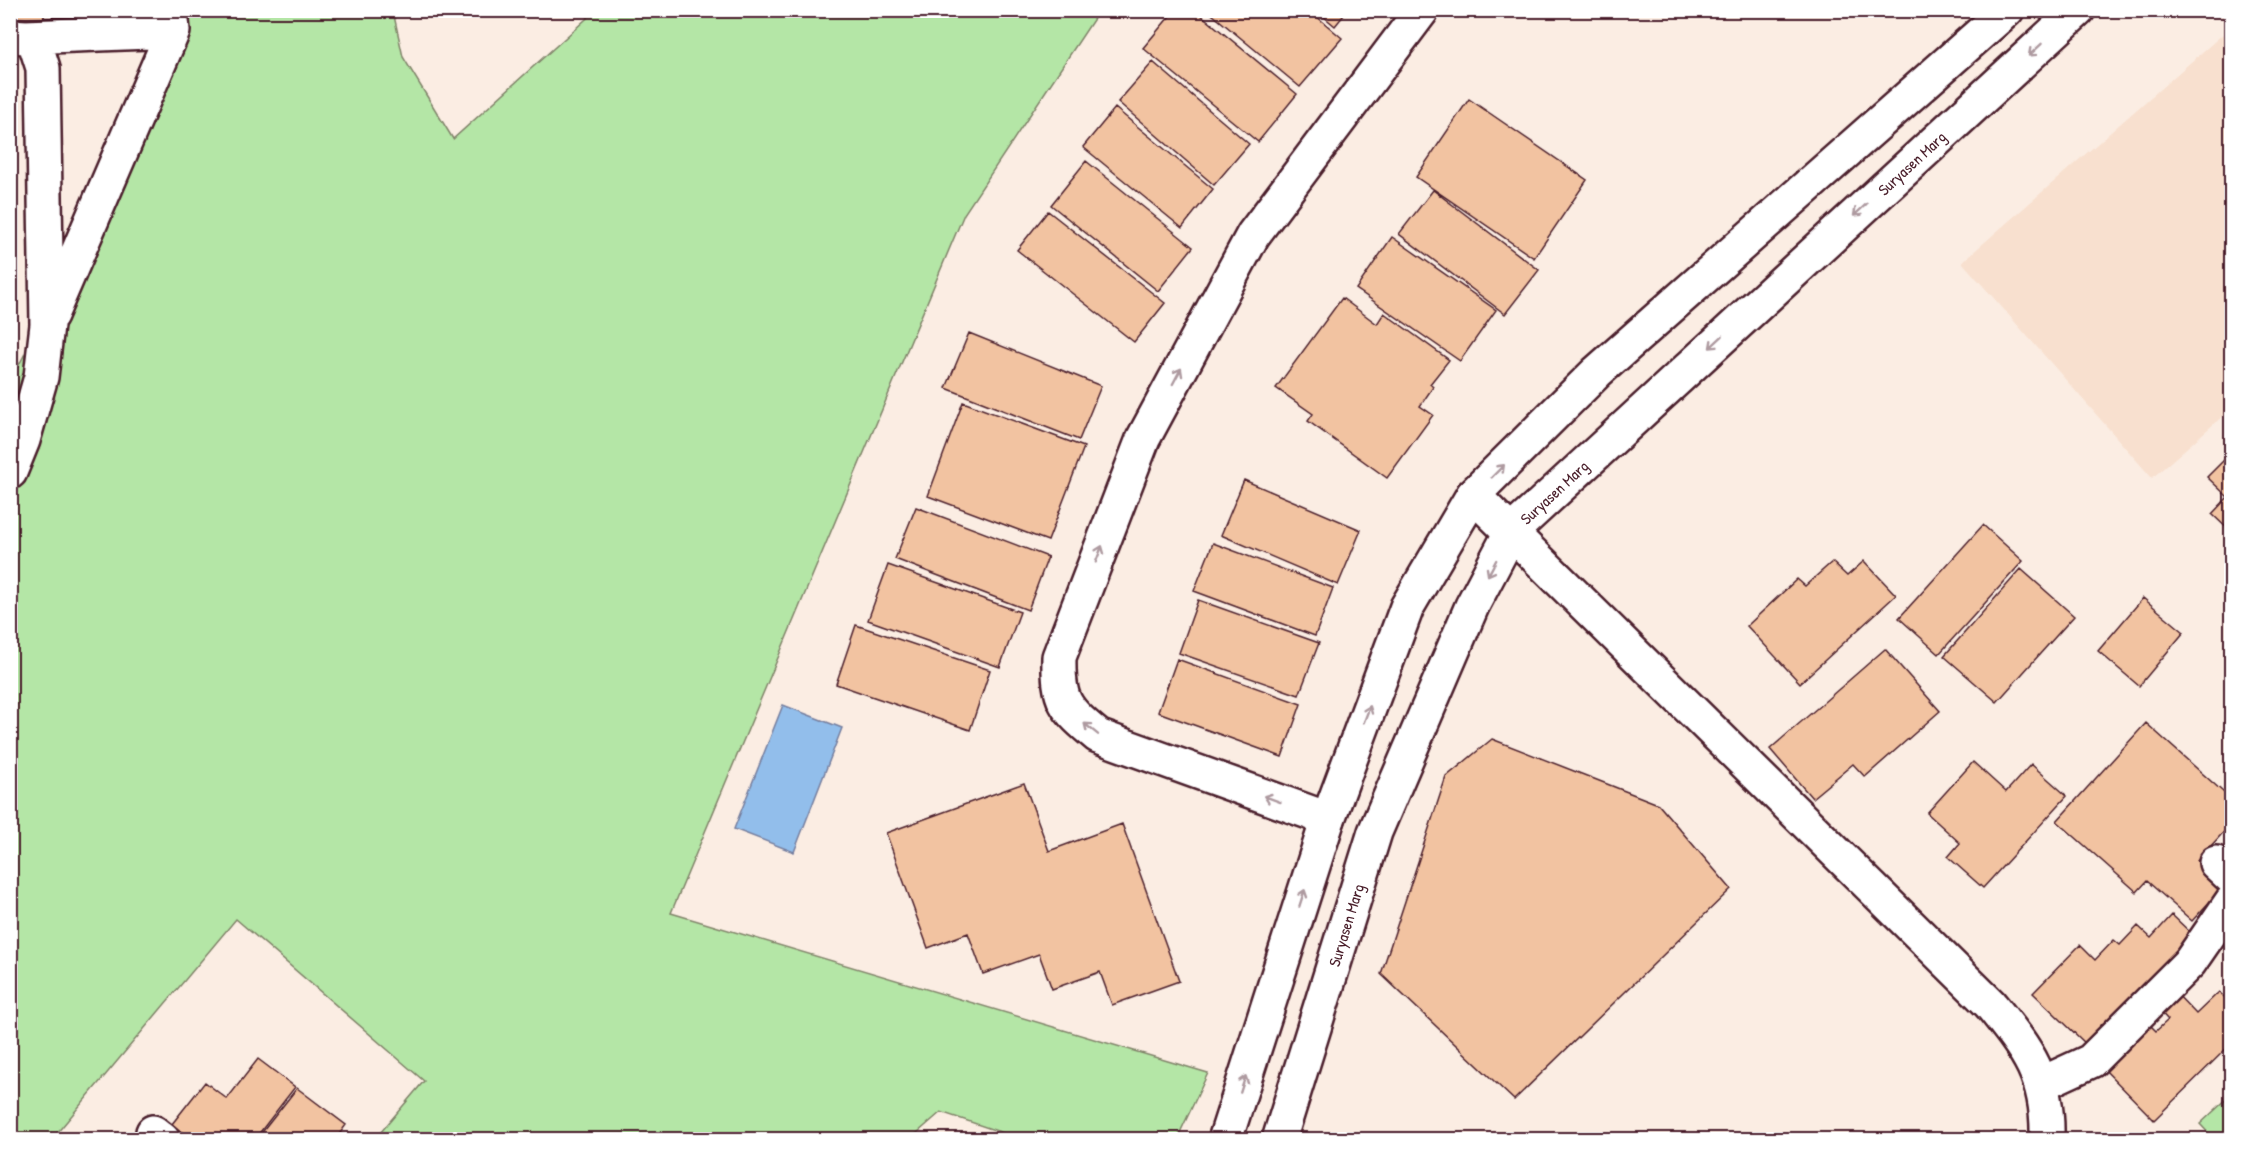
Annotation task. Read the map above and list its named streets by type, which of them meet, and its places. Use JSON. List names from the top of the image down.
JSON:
{
  "streets": {
    "street": ["Suryasen Marg"]
  }
}
